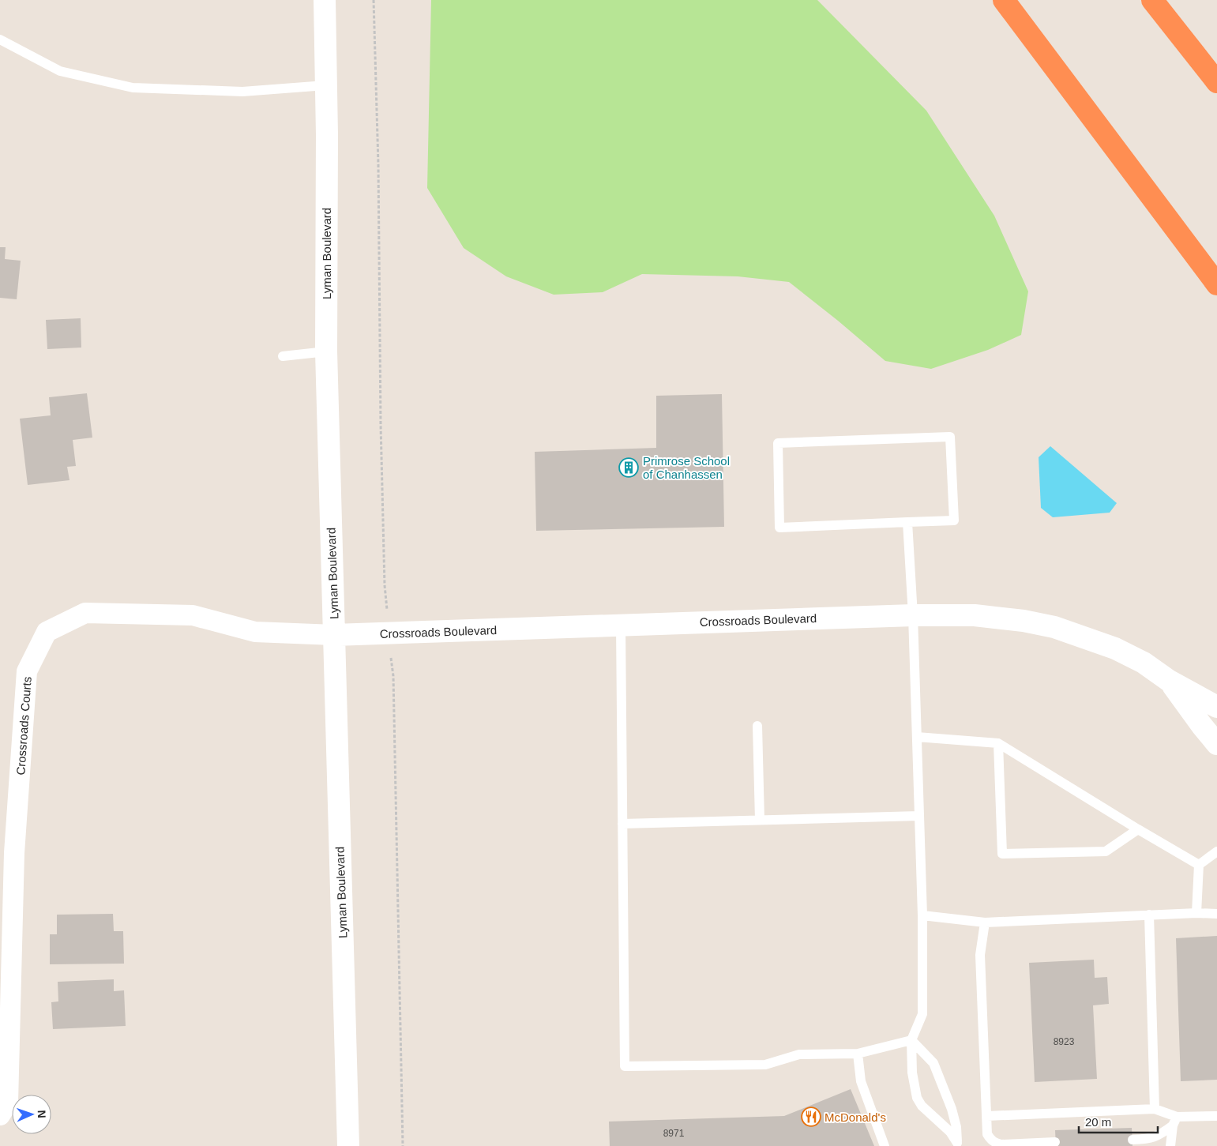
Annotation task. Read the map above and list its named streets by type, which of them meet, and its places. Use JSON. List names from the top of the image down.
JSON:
{
  "streets": {
    "main road": ["Lyman Boulevard", "Crossroads Boulevard"],
    "street": ["Crossroads Courts"]
  },
  "crossings": [
    ["Lyman Boulevard", "Crossroads Boulevard"],
    ["Lyman Boulevard", "Crossroads Courts"],
    ["Crossroads Boulevard", "Crossroads Courts"]
  ],
  "places": {
    "building": ["Primrose School of Chanhassen"],
    "restaurant": ["McDonald's"]
  },
  "house_numbers": ["8923", "8971"],
  "scale_bar": "20 m",
  "north": "right"
}
